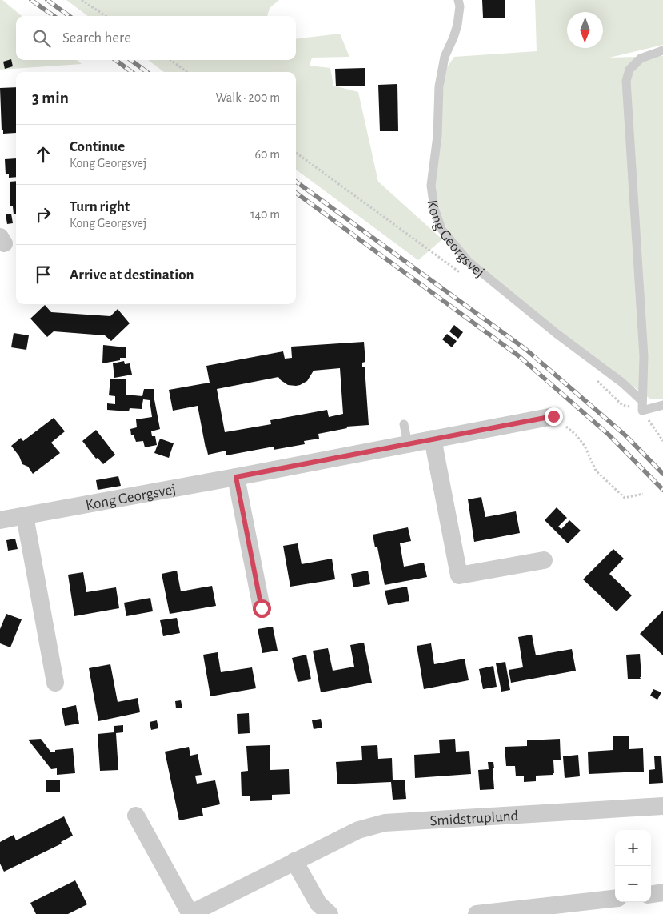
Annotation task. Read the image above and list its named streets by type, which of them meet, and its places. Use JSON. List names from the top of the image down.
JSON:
{
  "streets": {
    "street": ["Kong Georgsvej", "Smidstruplund"]
  },
  "north": "bottom",
  "page": {
    "search": "Search here",
    "heading": ["3 min", "Walk · 200 m"],
    "list": [
      ["Continue", "Kong Georgsvej", "60 m"],
      ["Turn right", "Kong Georgsvej", "140 m"],
      "Arrive at destination"
    ],
    "map_buttons": ["+", "−"]
  }
}
